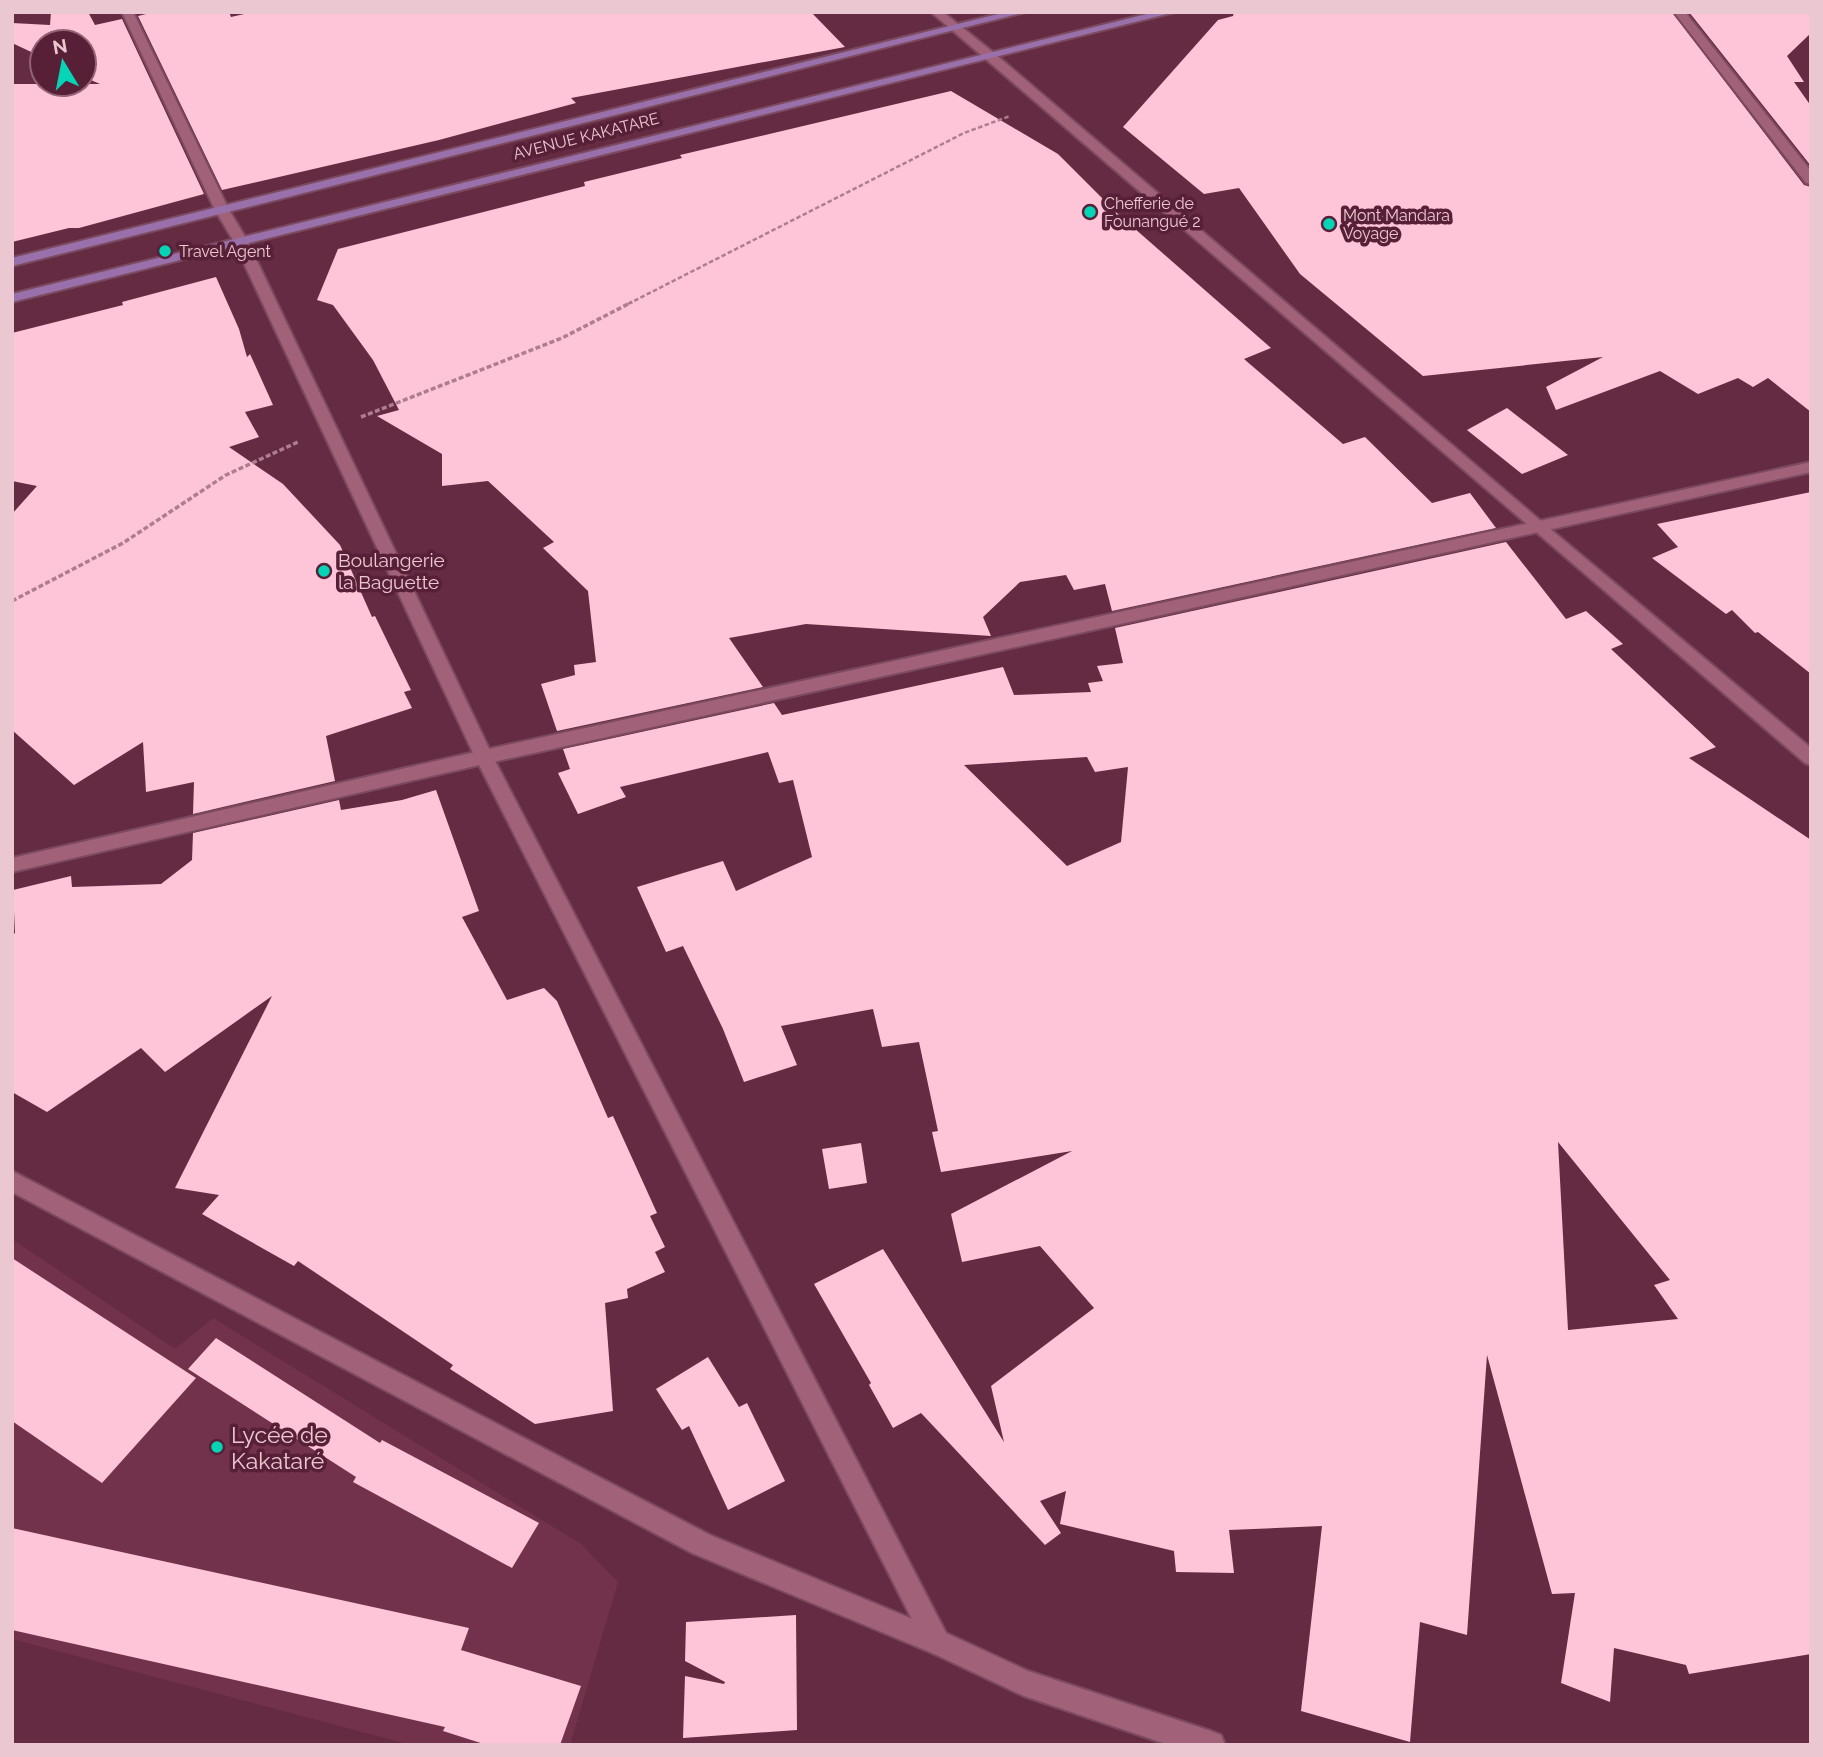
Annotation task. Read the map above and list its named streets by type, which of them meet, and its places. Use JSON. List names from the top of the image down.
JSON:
{
  "streets": {
    "main road": ["AVENUE KAKATARE"]
  },
  "places": [
    "Chefferie de Founangué 2",
    "Mont Mandara Voyage",
    "Travel Agent",
    "Boulangerie la Baguette",
    "Lycée de Kakataré"
  ],
  "north": "top"
}
